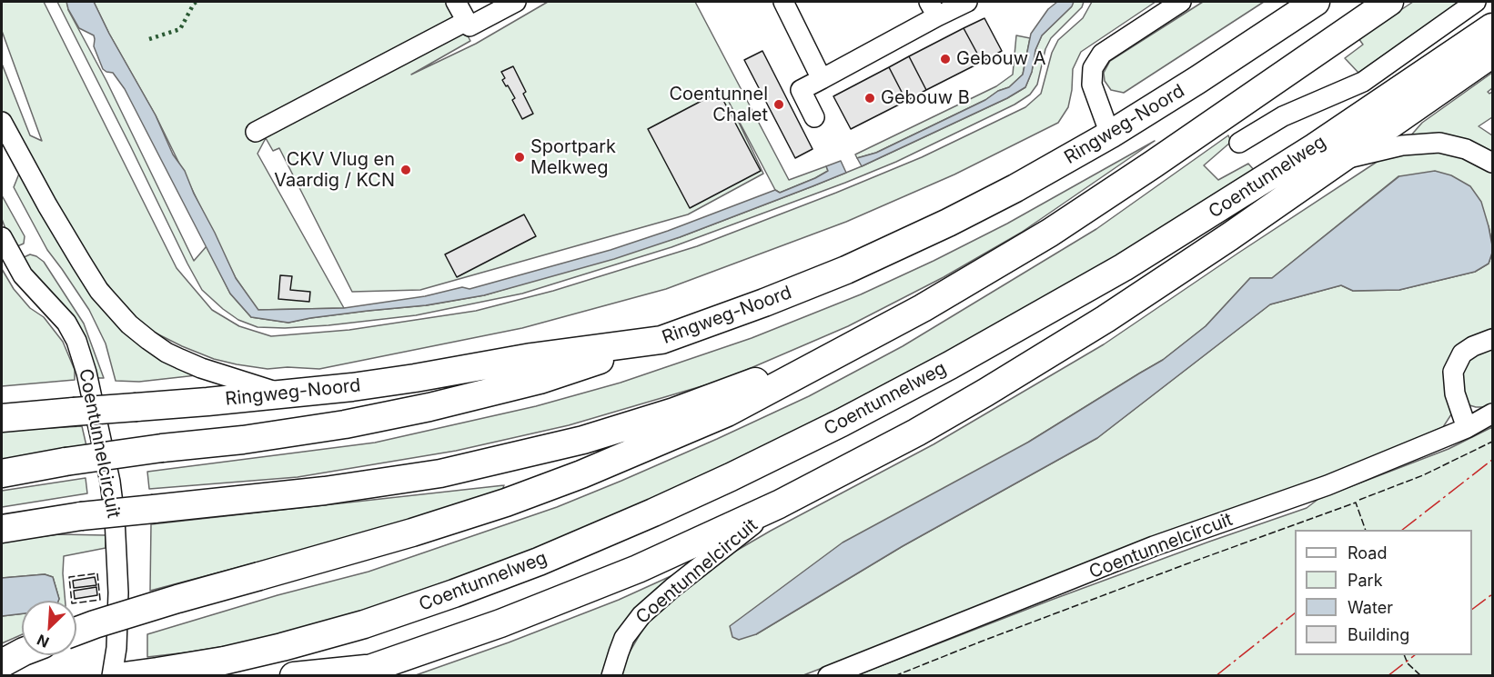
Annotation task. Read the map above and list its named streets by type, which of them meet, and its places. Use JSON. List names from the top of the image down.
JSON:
{
  "streets": {
    "highway": ["Ringweg-Noord", "Coentunnelweg"],
    "lane": ["Coentunnelcircuit"]
  },
  "places": [
    "Gebouw A",
    "Gebouw B",
    "Coentunnel Chalet",
    "Sportpark Melkweg",
    "CKV Vlug en Vaardig / KCN"
  ],
  "legend": [
    "Road",
    "Park",
    "Water",
    "Building"
  ],
  "north": "bottom left"
}
